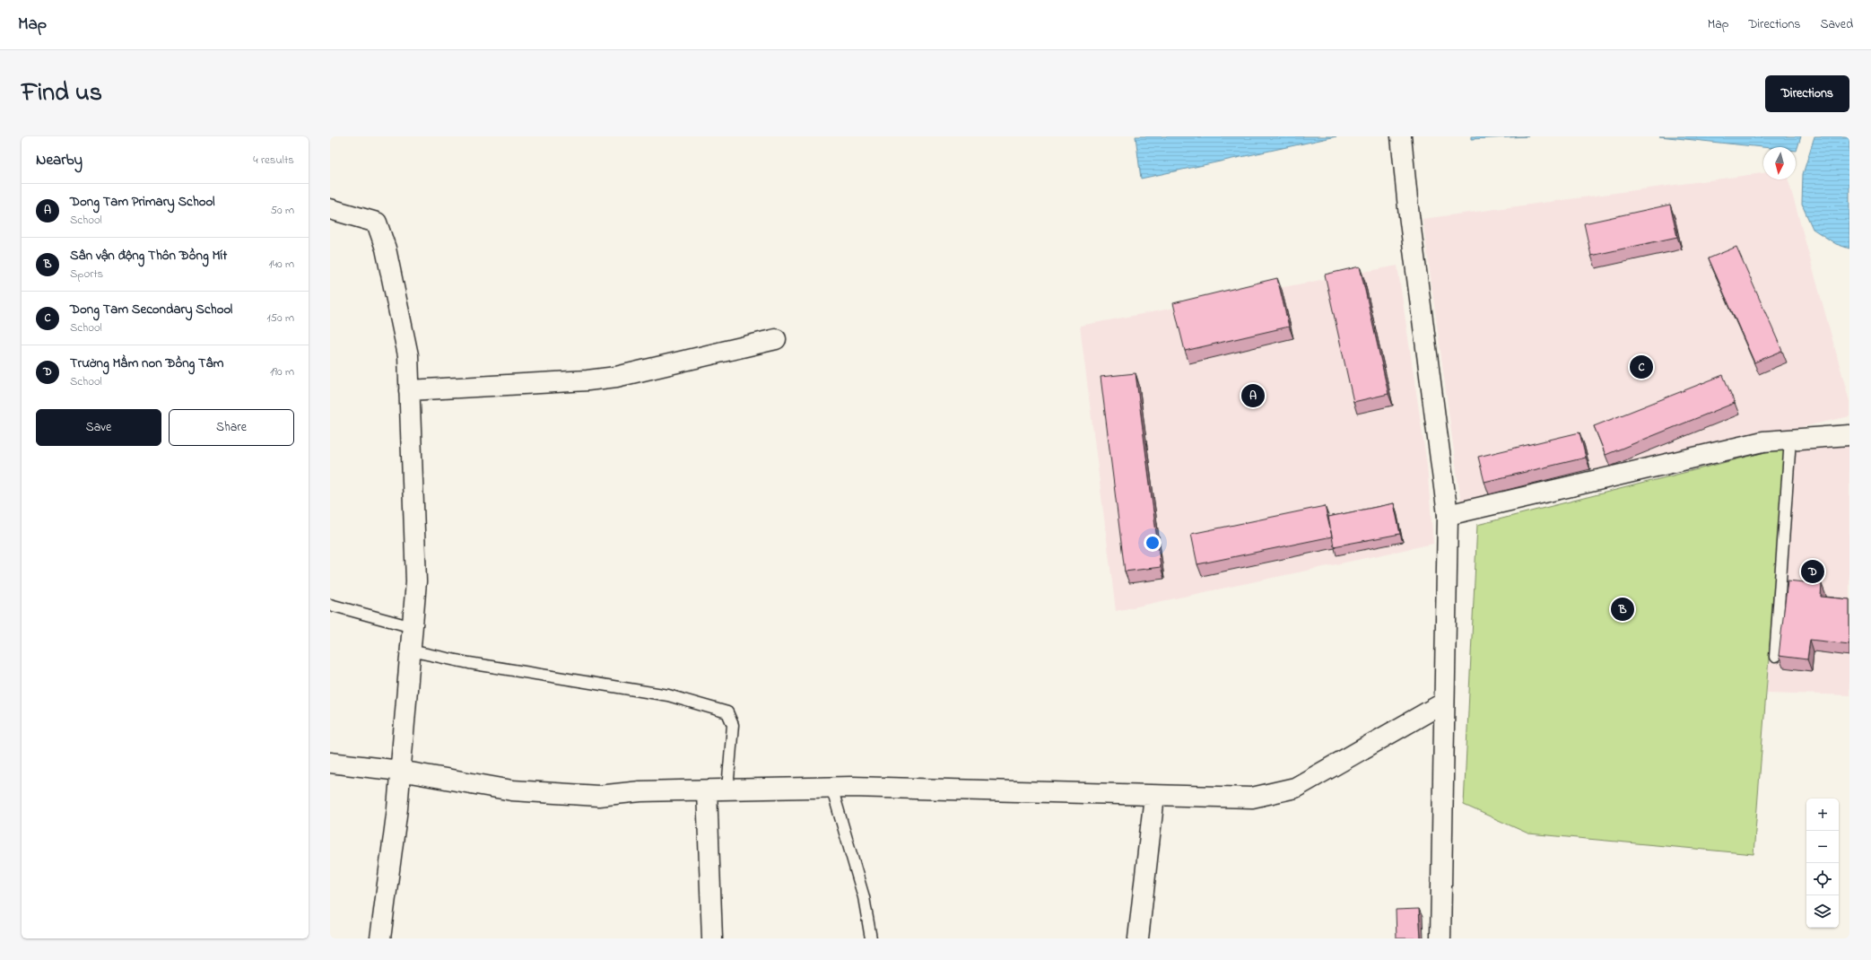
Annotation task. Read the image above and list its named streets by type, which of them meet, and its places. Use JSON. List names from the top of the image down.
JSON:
{
  "north": "bottom",
  "page": {
    "header": "Map",
    "nav": ["Map", "Directions", "Saved"],
    "title": "Find us",
    "buttons": [
      "Directions",
      ["Save", "Share"]
    ],
    "heading": ["Nearby", "4 results"],
    "list": [
      {
        "mark": "A",
        "name": "Dong Tam Primary School",
        "note": "School",
        "value": "50 m"
      },
      {
        "mark": "B",
        "name": "Sân vận động Thôn Đồng Mít",
        "note": "Sports",
        "value": "140 m"
      },
      {
        "mark": "C",
        "name": "Dong Tam Secondary School",
        "note": "School",
        "value": "150 m"
      },
      {
        "mark": "D",
        "name": "Trường Mầm non Đồng Tâm",
        "note": "School",
        "value": "190 m"
      }
    ],
    "pins": [
      "C",
      "A",
      "D",
      "B"
    ],
    "map_buttons": ["+", "−"]
  }
}
